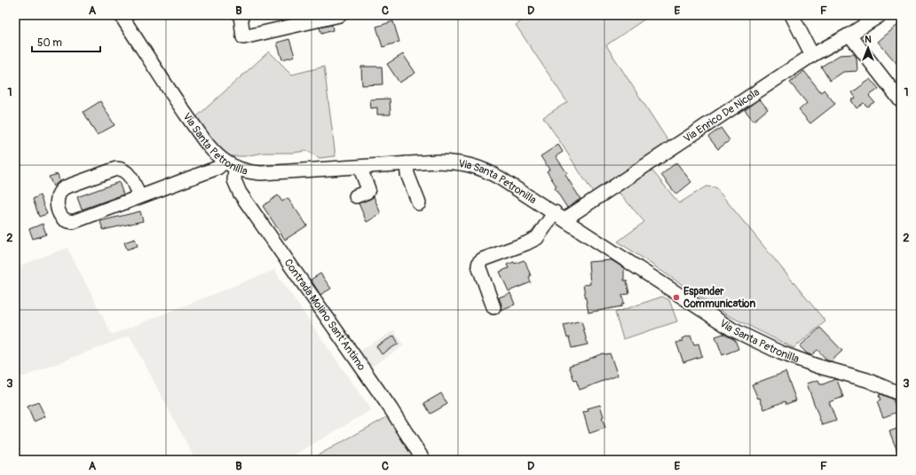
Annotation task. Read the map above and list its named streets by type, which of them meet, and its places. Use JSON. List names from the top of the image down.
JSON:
{
  "streets": {
    "street": ["Via Enrico De Nicola", "Via Santa Petronilla", "Contrada Molino Sant'Antimo"]
  },
  "crossings": [
    ["Via Enrico De Nicola", "Via Santa Petronilla"],
    ["Via Santa Petronilla", "Contrada Molino Sant'Antimo"]
  ],
  "places": ["Espander Communication"],
  "scale_bar": "50 m",
  "north": "top",
  "grid": {
    "columns": [
      "A",
      "B",
      "C",
      "D",
      "E",
      "F"
    ],
    "rows": ["1", "2", "3"]
  }
}
